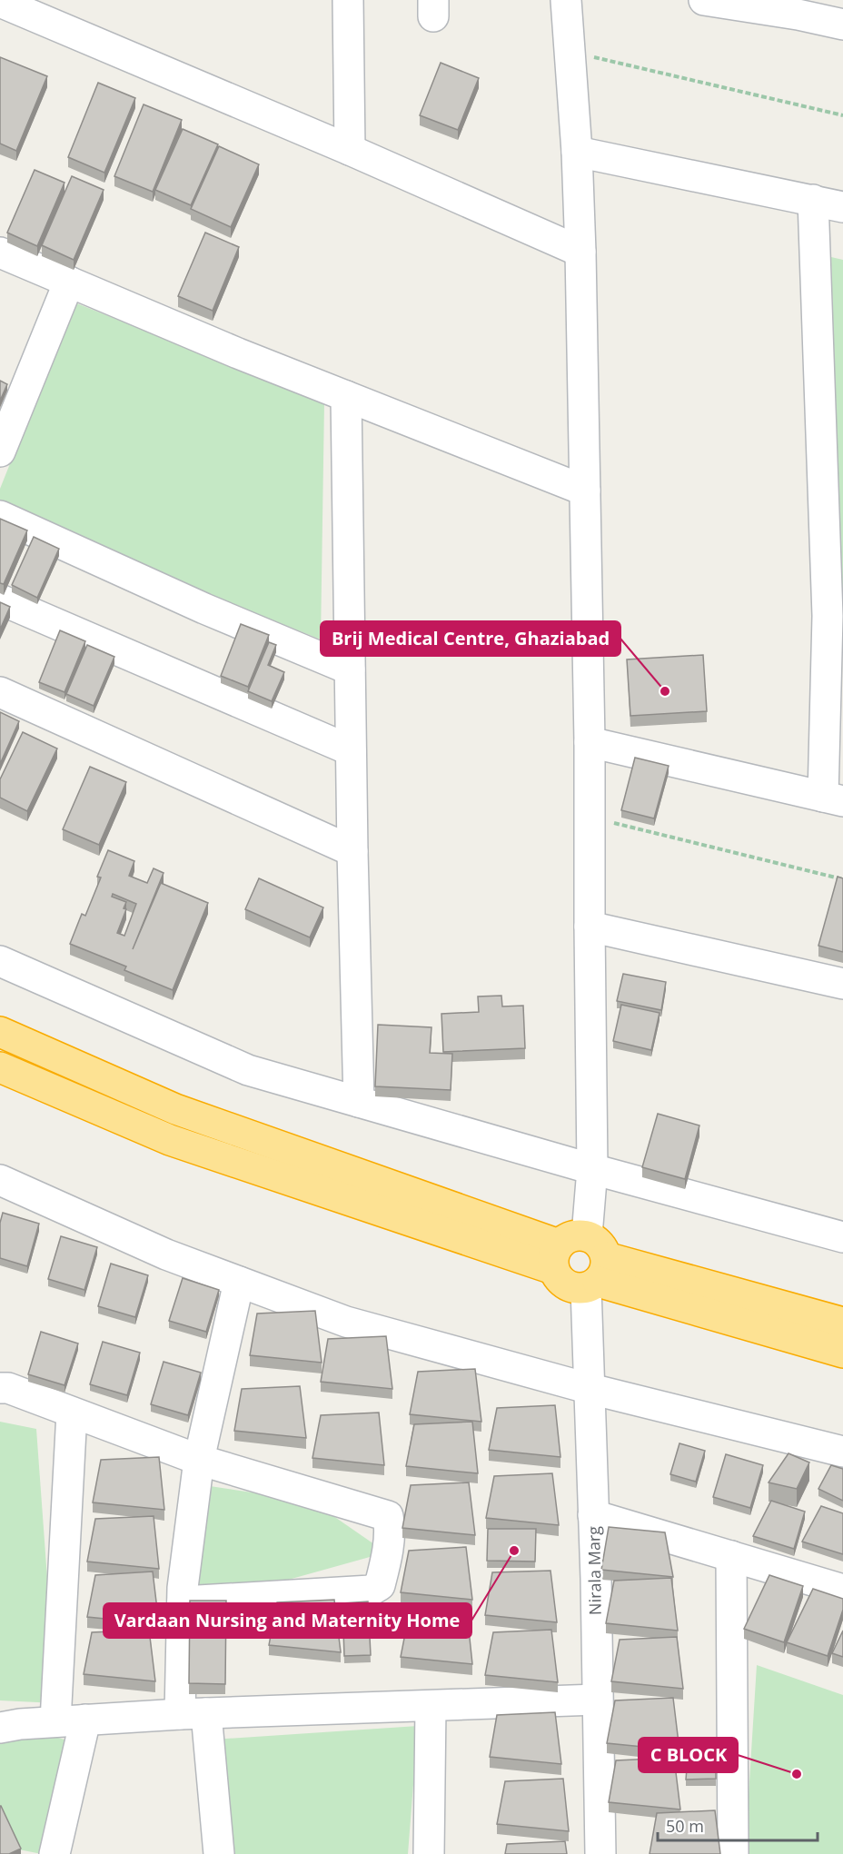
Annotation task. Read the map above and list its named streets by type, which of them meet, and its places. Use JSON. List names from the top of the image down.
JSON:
{
  "streets": {
    "street": ["Nirala Marg"]
  },
  "places": ["Brij Medical Centre, Ghaziabad", "Vardaan Nursing and Maternity Home", "C BLOCK"],
  "scale_bar": "50 m"
}
